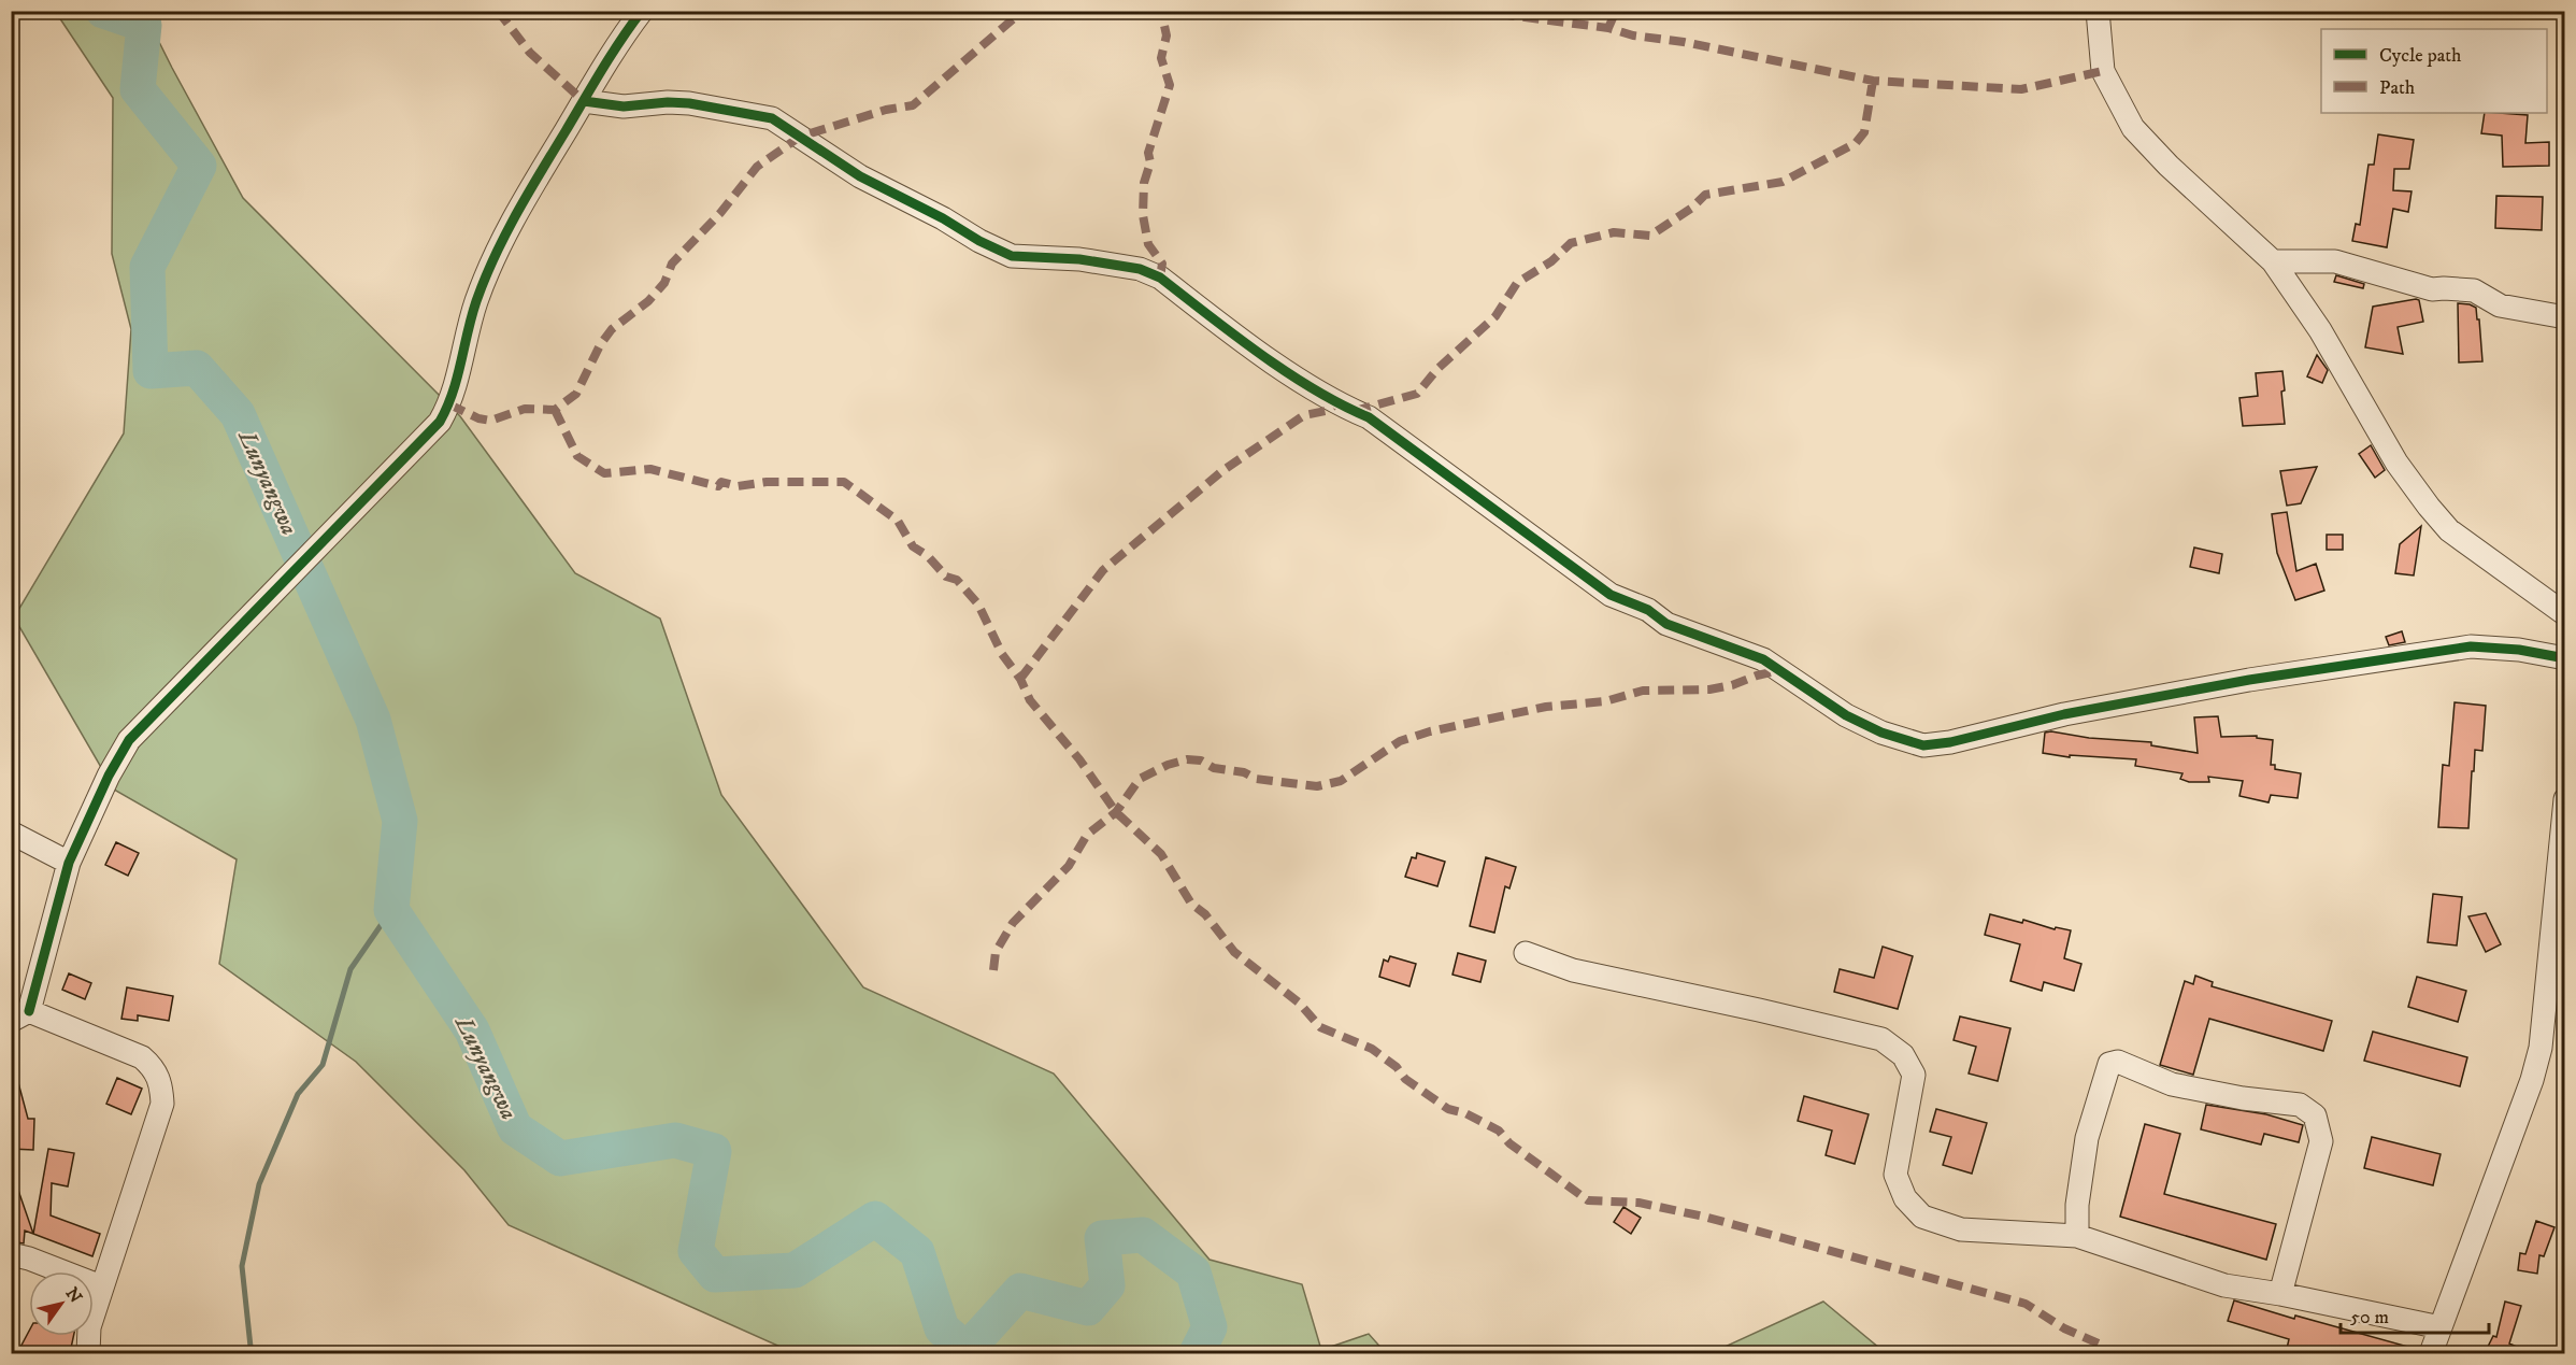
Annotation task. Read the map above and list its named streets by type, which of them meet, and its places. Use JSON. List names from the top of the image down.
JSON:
{
  "water": ["Lunyangwa"],
  "legend": ["Cycle path", "Path"],
  "scale_bar": "50 m",
  "north": "top right"
}
